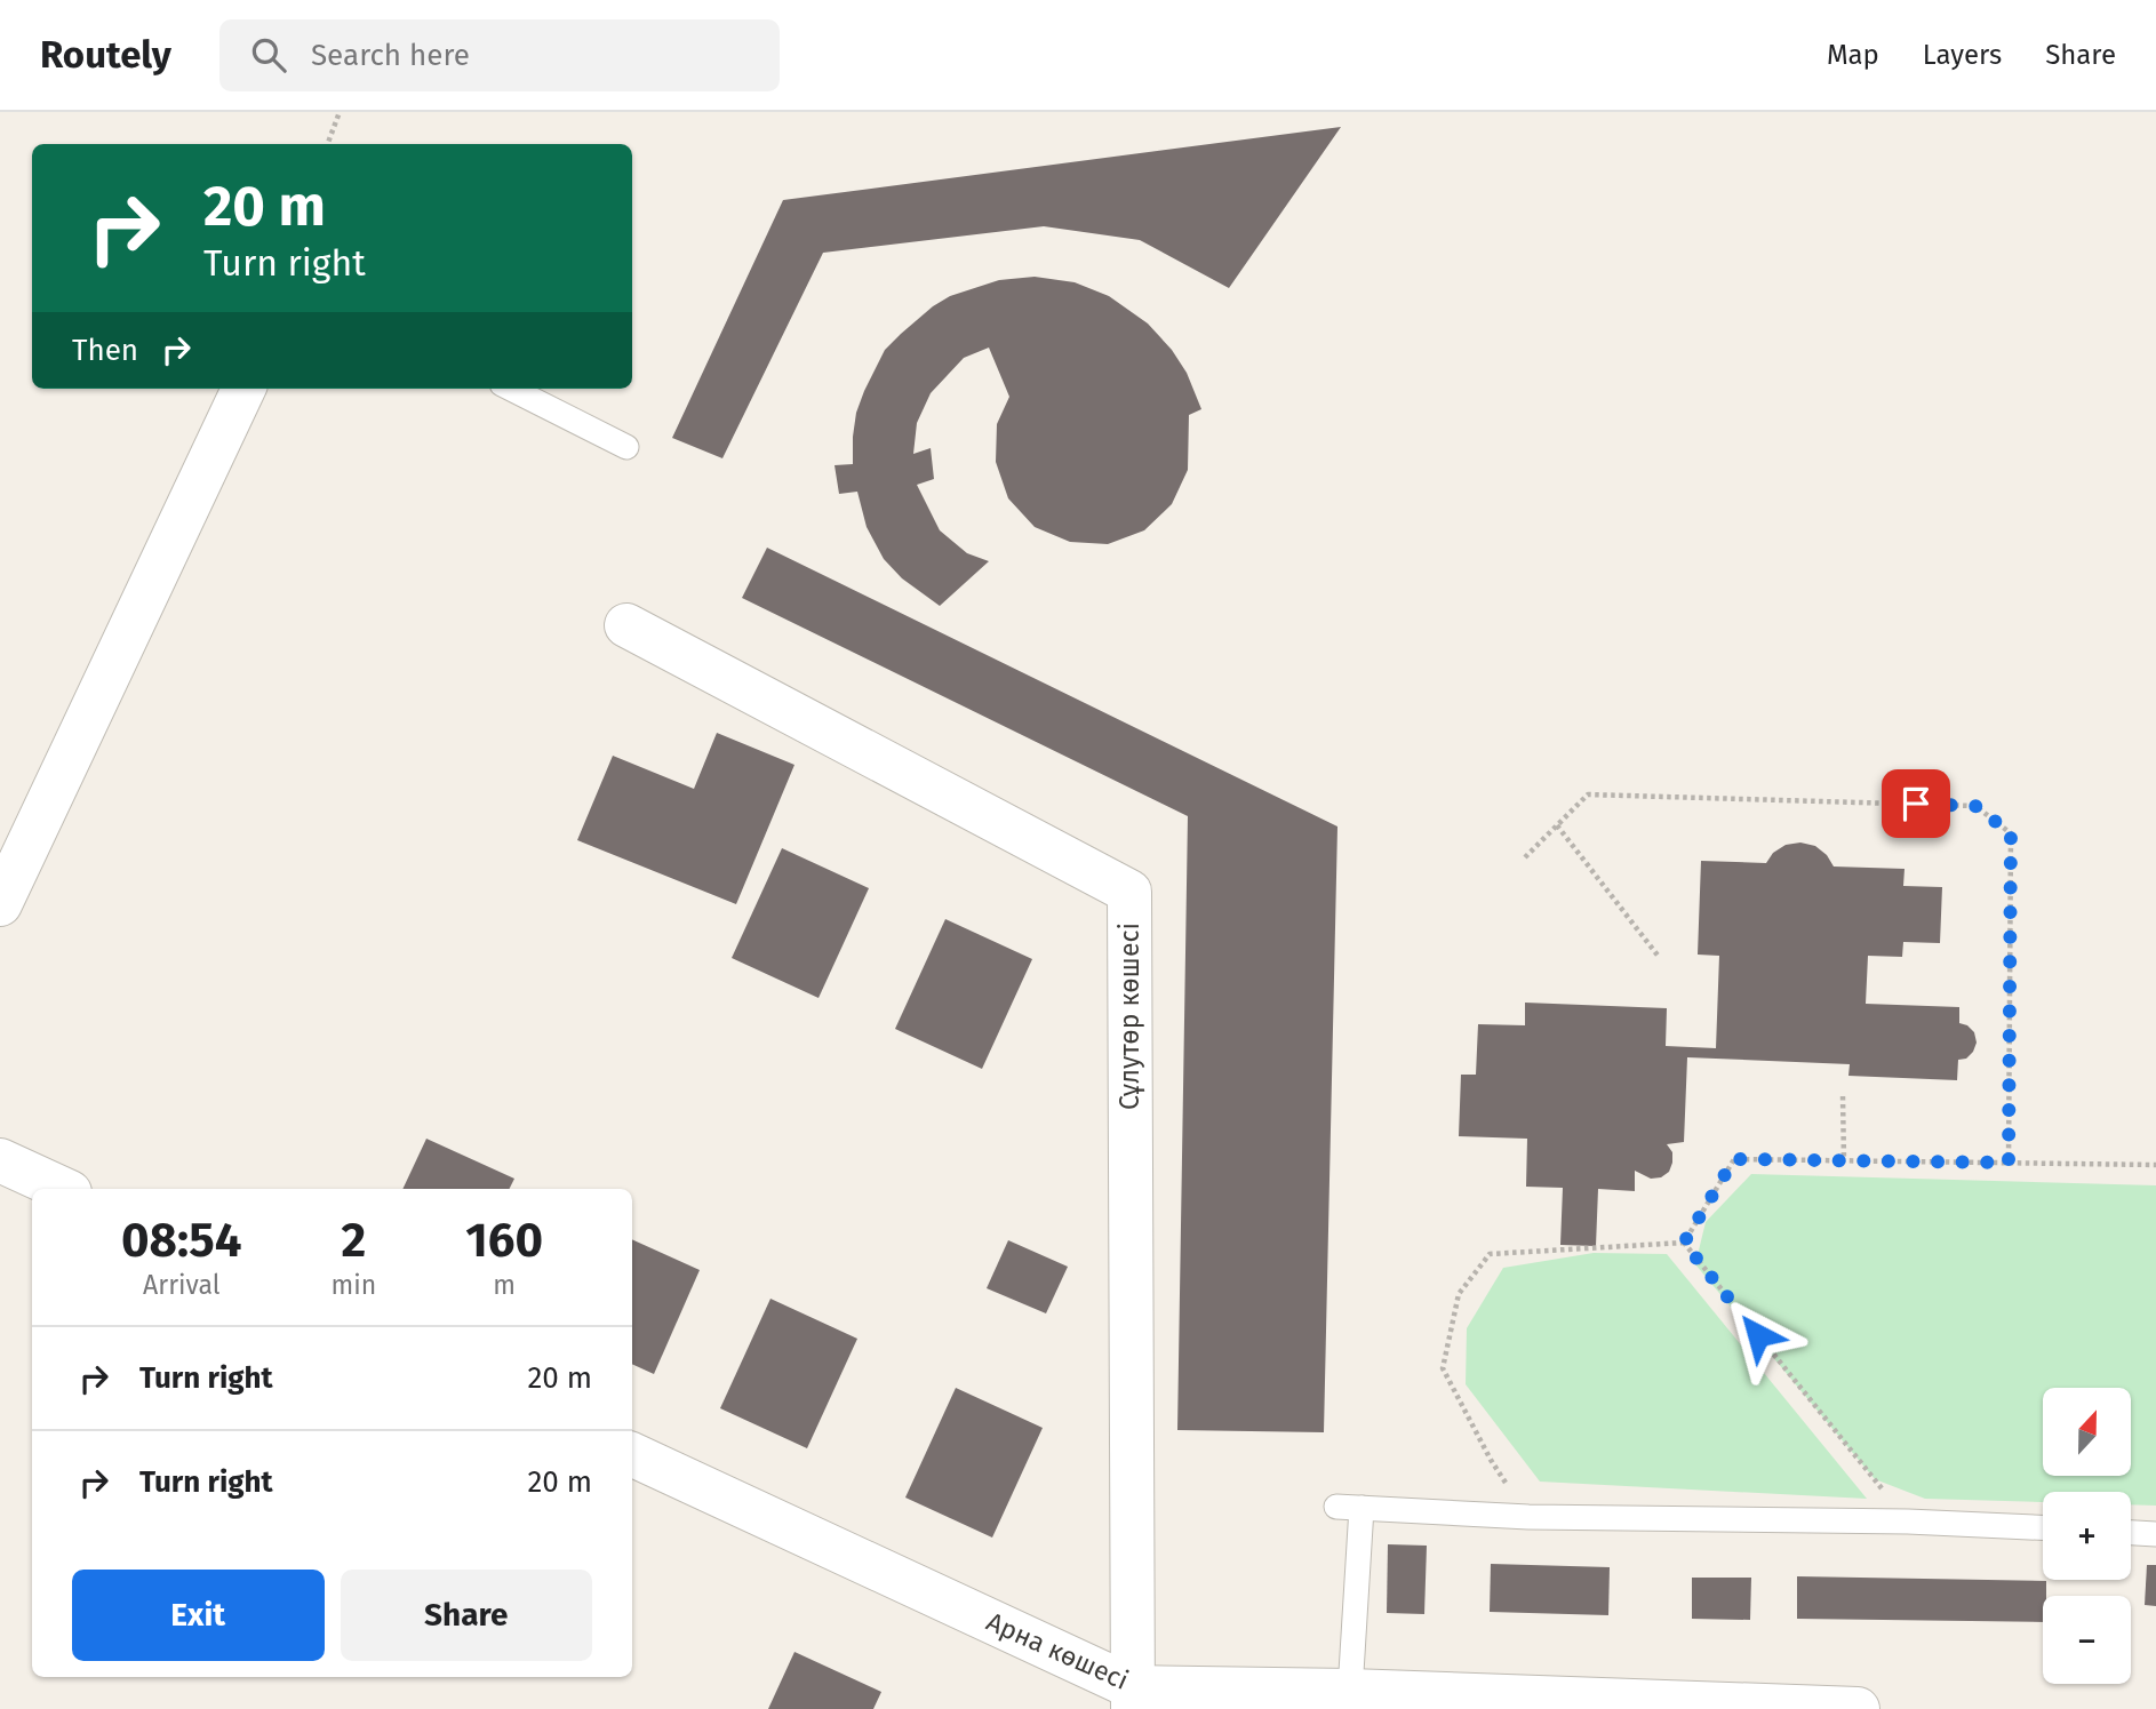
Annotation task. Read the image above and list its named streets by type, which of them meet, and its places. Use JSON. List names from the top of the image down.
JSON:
{
  "streets": {
    "street": ["Сұлутөр көшесі", "Арна көшесі"]
  },
  "crossings": [
    ["Сұлутөр көшесі", "Арна көшесі"]
  ],
  "north": "top",
  "page": {
    "header": "Routely",
    "search": "Search here",
    "nav": ["Map", "Layers", "Share"],
    "turn": ["20 m", "Turn right"],
    "then": "Then",
    "eta": [
      "08:54",
      "Arrival",
      "2",
      "min",
      "160",
      "m"
    ],
    "list": [
      {
        "name": "Turn right",
        "value": "20 m"
      },
      {
        "name": "Turn right",
        "value": "20 m"
      }
    ],
    "map_buttons": ["+", "−"],
    "buttons": ["Exit", "Share"]
  }
}
